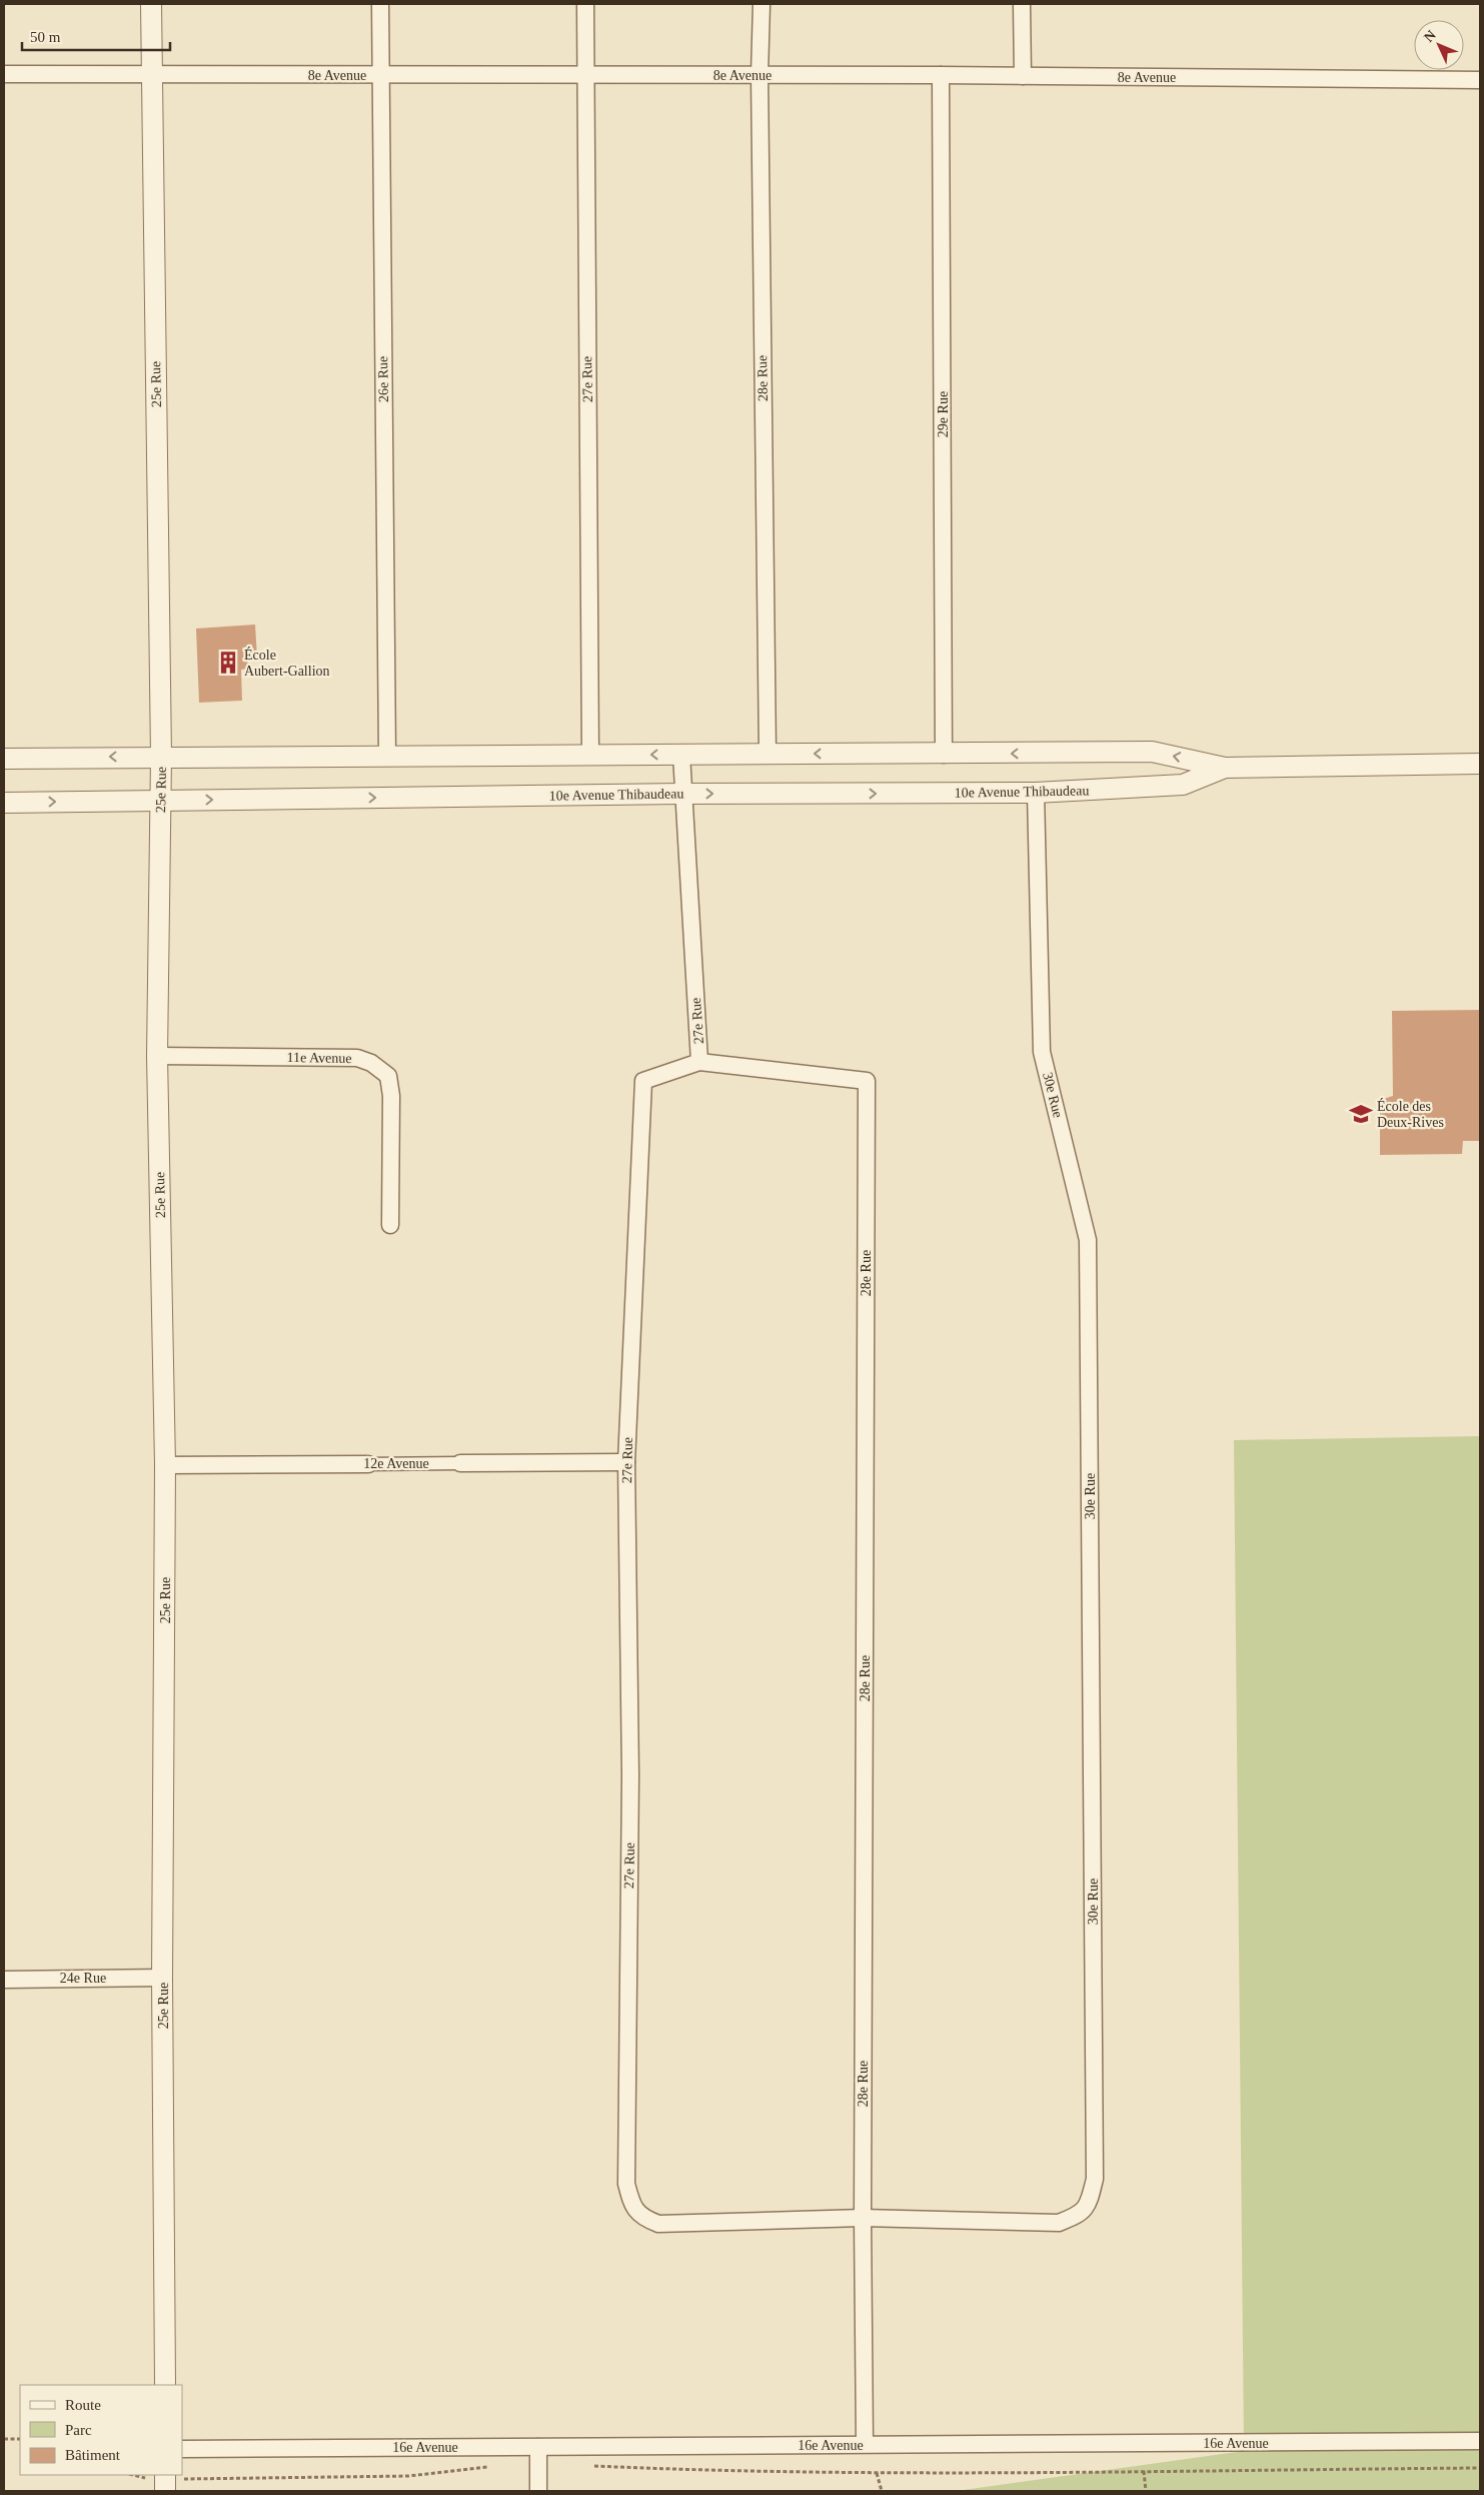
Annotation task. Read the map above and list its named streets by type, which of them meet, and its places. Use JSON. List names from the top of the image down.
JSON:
{
  "streets": {
    "street": [
      "8e Avenue",
      "28e Rue",
      "26e Rue",
      "27e Rue",
      "25e Rue",
      "29e Rue",
      "10e Avenue Thibaudeau",
      "11e Avenue",
      "30e Rue",
      "12e Avenue",
      "24e Rue",
      "16e Avenue"
    ]
  },
  "crossings": [
    ["8e Avenue", "28e Rue"],
    ["8e Avenue", "26e Rue"],
    ["8e Avenue", "27e Rue"],
    ["8e Avenue", "25e Rue"],
    ["8e Avenue", "29e Rue"],
    ["28e Rue", "27e Rue"],
    ["28e Rue", "10e Avenue Thibaudeau"],
    ["28e Rue", "30e Rue"],
    ["28e Rue", "16e Avenue"],
    ["26e Rue", "10e Avenue Thibaudeau"],
    ["27e Rue", "10e Avenue Thibaudeau"],
    ["27e Rue", "30e Rue"],
    ["27e Rue", "12e Avenue"],
    ["25e Rue", "10e Avenue Thibaudeau"],
    ["25e Rue", "11e Avenue"],
    ["25e Rue", "12e Avenue"],
    ["25e Rue", "24e Rue"],
    ["29e Rue", "10e Avenue Thibaudeau"],
    ["10e Avenue Thibaudeau", "30e Rue"]
  ],
  "places": {
    "building": ["École Aubert-Gallion"],
    "school or university": ["École des Deux-Rives"]
  },
  "legend": ["Route", "Parc", "Bâtiment"],
  "scale_bar": "50 m",
  "north": "top left"
}
